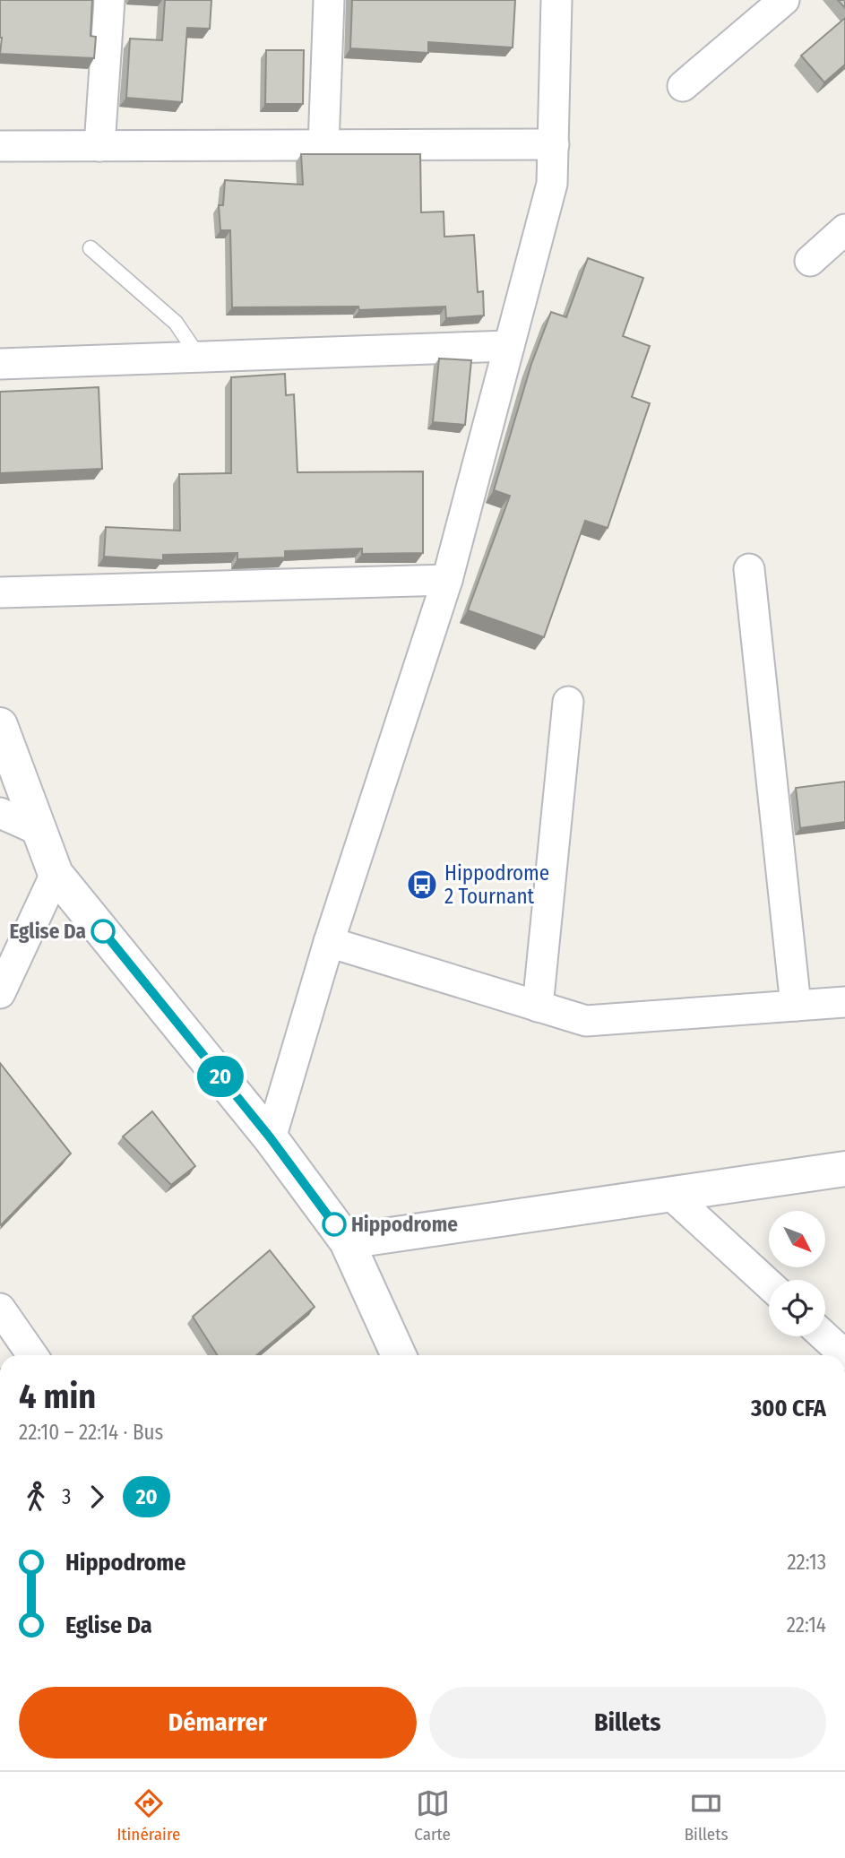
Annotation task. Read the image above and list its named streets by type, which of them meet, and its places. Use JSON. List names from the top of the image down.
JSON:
{
  "places": {
    "bus stop": ["Hippodrome 2 Tournant"],
    "other": ["Eglise Da", "Hippodrome"]
  },
  "lines": ["bus line 20"],
  "north": "bottom right",
  "page": {
    "on_map": "20",
    "heading": ["4 min", "22:10 – 22:14 · Bus", "300 CFA"],
    "legs": ["3", "20"],
    "list": [
      {
        "name": "Hippodrome",
        "value": "22:13"
      },
      {
        "name": "Eglise Da",
        "value": "22:14"
      }
    ],
    "buttons": ["Démarrer", "Billets"],
    "tabs": ["Itinéraire", "Carte", "Billets"]
  }
}
